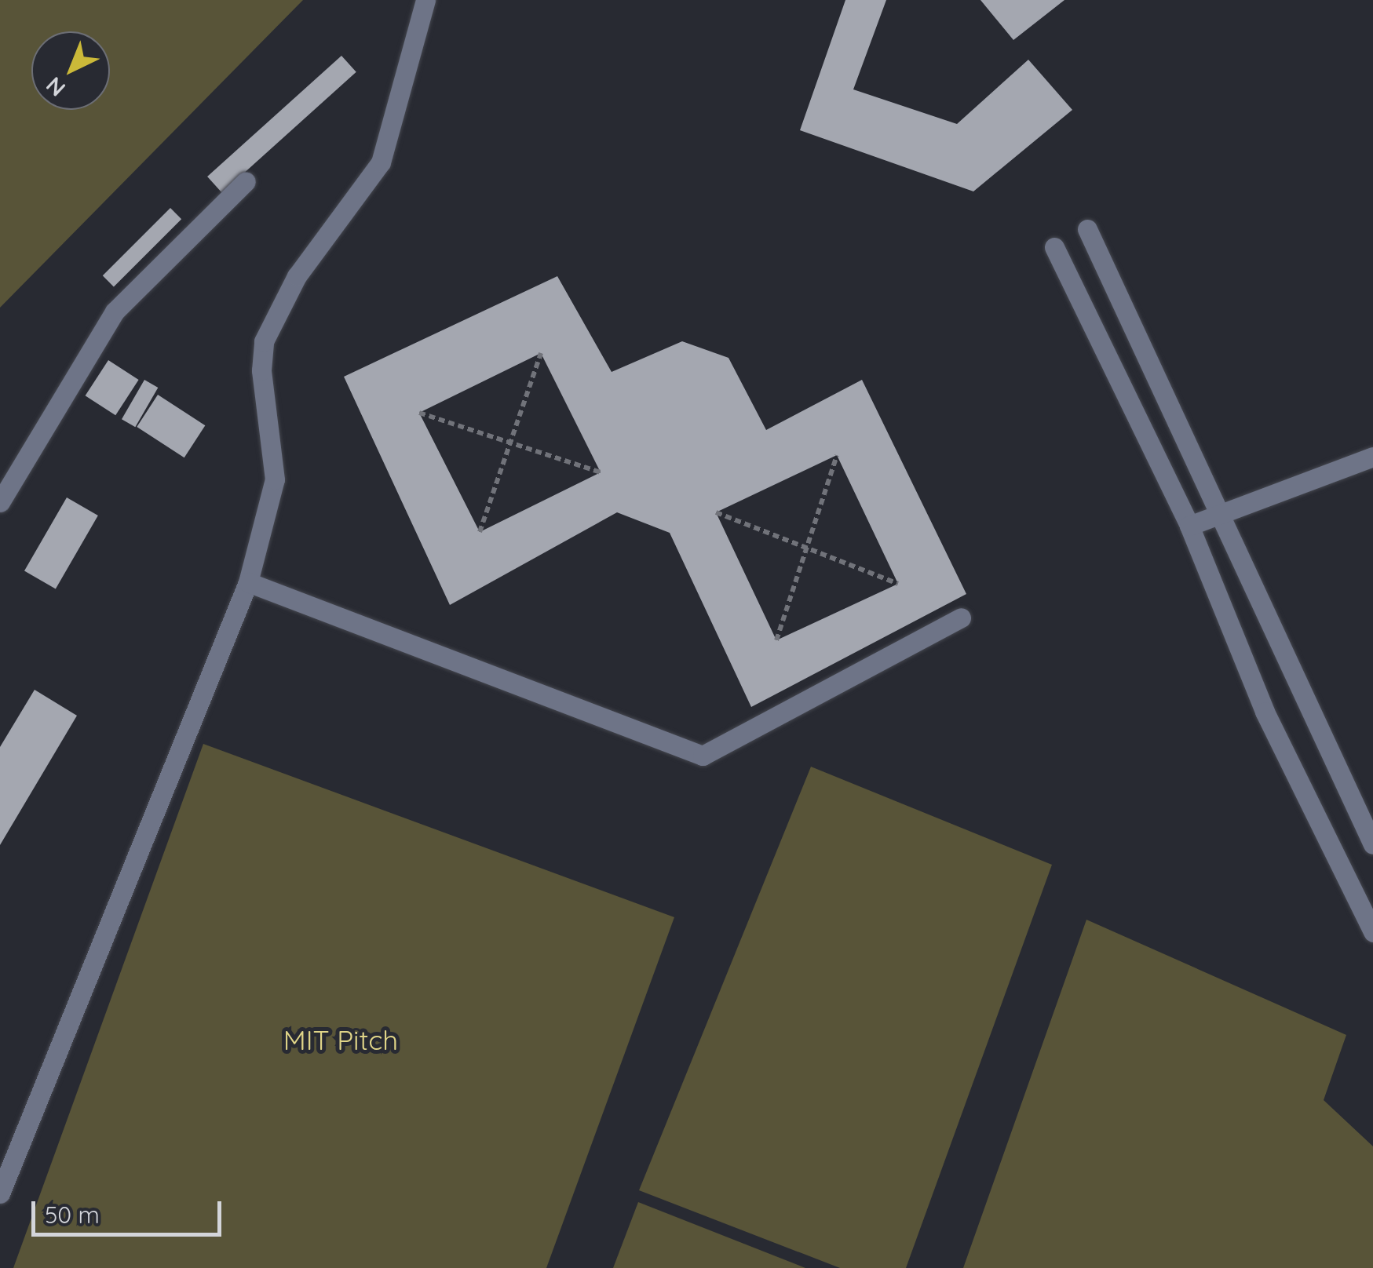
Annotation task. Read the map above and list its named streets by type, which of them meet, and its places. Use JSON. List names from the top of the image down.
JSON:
{
  "parks": ["MIT Pitch"],
  "scale_bar": "50 m",
  "north": "bottom left"
}
